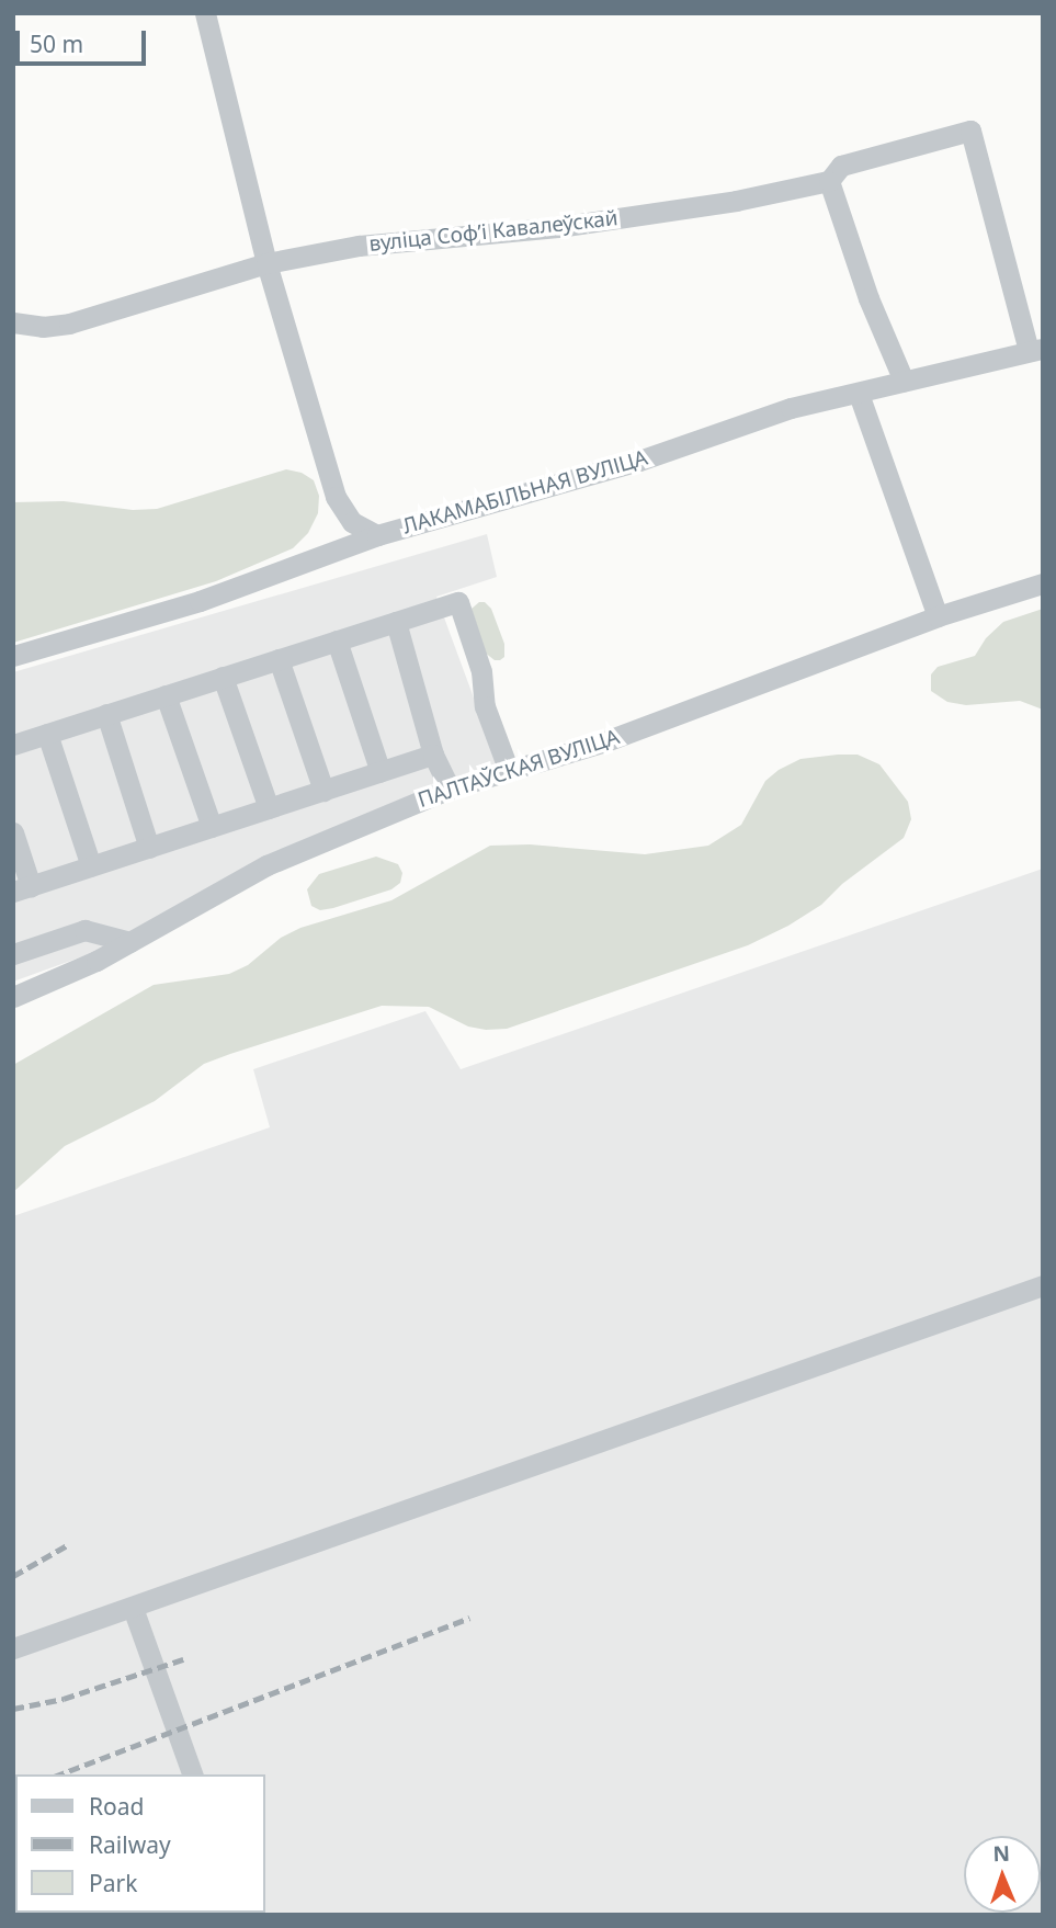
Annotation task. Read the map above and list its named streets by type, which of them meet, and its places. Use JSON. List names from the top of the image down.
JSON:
{
  "streets": {
    "street": ["вуліца Софʼі Кавалеўскай", "ЛАКАМАБІЛЬНАЯ ВУЛІЦА", "ПАЛТАЎСКАЯ ВУЛІЦА"]
  },
  "crossings": [
    ["вуліца Софʼі Кавалеўскай", "ЛАКАМАБІЛЬНАЯ ВУЛІЦА"]
  ],
  "legend": ["Road", "Railway", "Park"],
  "scale_bar": "50 m",
  "north": "top"
}
